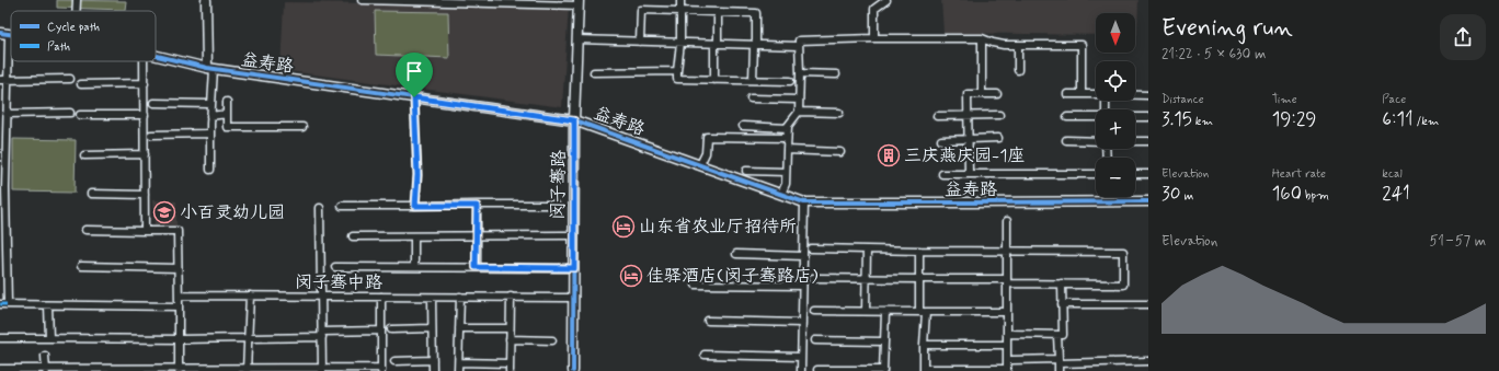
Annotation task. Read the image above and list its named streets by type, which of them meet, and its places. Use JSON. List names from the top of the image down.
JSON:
{
  "streets": {
    "street": ["益寿路", "闵子骞路", "闵子骞中路"]
  },
  "crossings": [
    ["益寿路", "闵子骞路"],
    ["闵子骞路", "闵子骞中路"]
  ],
  "places": {
    "building": ["三庆燕庆园-1座"],
    "school or university": ["小百灵幼儿园"],
    "hotel": ["山东省农业厅招待所", "佳驿酒店(闵子骞路店)"]
  },
  "legend": ["Cycle path", "Path"],
  "north": "bottom",
  "page": {
    "heading": ["Evening run", "21:22 · 5 × 630 m"],
    "map_buttons": ["+", "−"],
    "stats": [
      ["Distance", "3.15 km"],
      ["Time", "19:29"],
      ["Pace", "6:11 /km"],
      ["Elevation", "30 m"],
      ["Heart rate", "160 bpm"],
      ["kcal", "241"]
    ],
    "chart": ["Elevation", "51–57 m"]
  }
}
